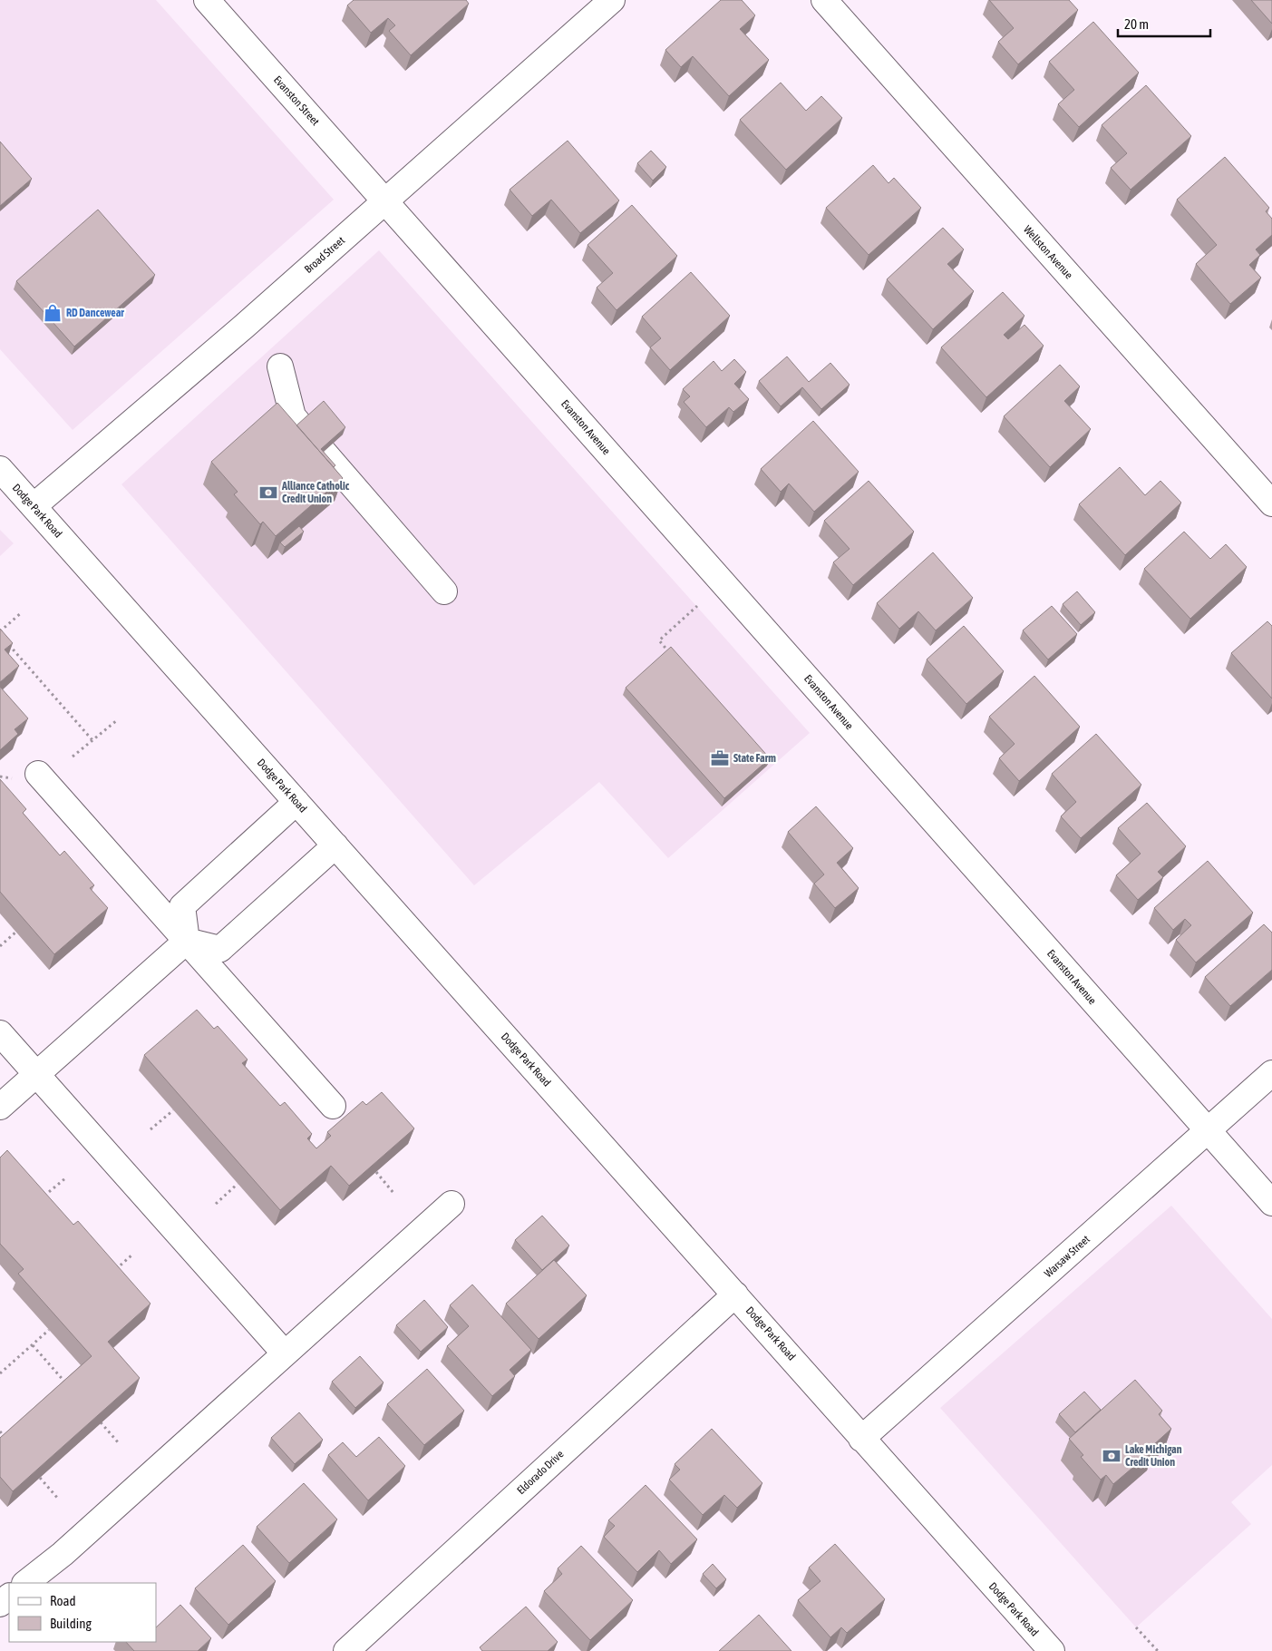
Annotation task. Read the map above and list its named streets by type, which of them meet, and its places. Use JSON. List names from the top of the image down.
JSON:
{
  "streets": {
    "street": [
      "Evanston Street",
      "Wellston Avenue",
      "Broad Street",
      "Evanston Avenue",
      "Dodge Park Road",
      "Warsaw Street",
      "Eldorado Drive"
    ]
  },
  "crossings": [
    ["Evanston Street", "Broad Street"],
    ["Evanston Street", "Evanston Avenue"],
    ["Broad Street", "Evanston Avenue"],
    ["Broad Street", "Dodge Park Road"],
    ["Evanston Avenue", "Warsaw Street"],
    ["Dodge Park Road", "Warsaw Street"],
    ["Dodge Park Road", "Eldorado Drive"]
  ],
  "places": {
    "shop": ["RD Dancewear"],
    "bank": ["Alliance Catholic Credit Union", "Lake Michigan Credit Union"],
    "office": ["State Farm"]
  },
  "legend": ["Road", "Building"],
  "scale_bar": "20 m"
}
